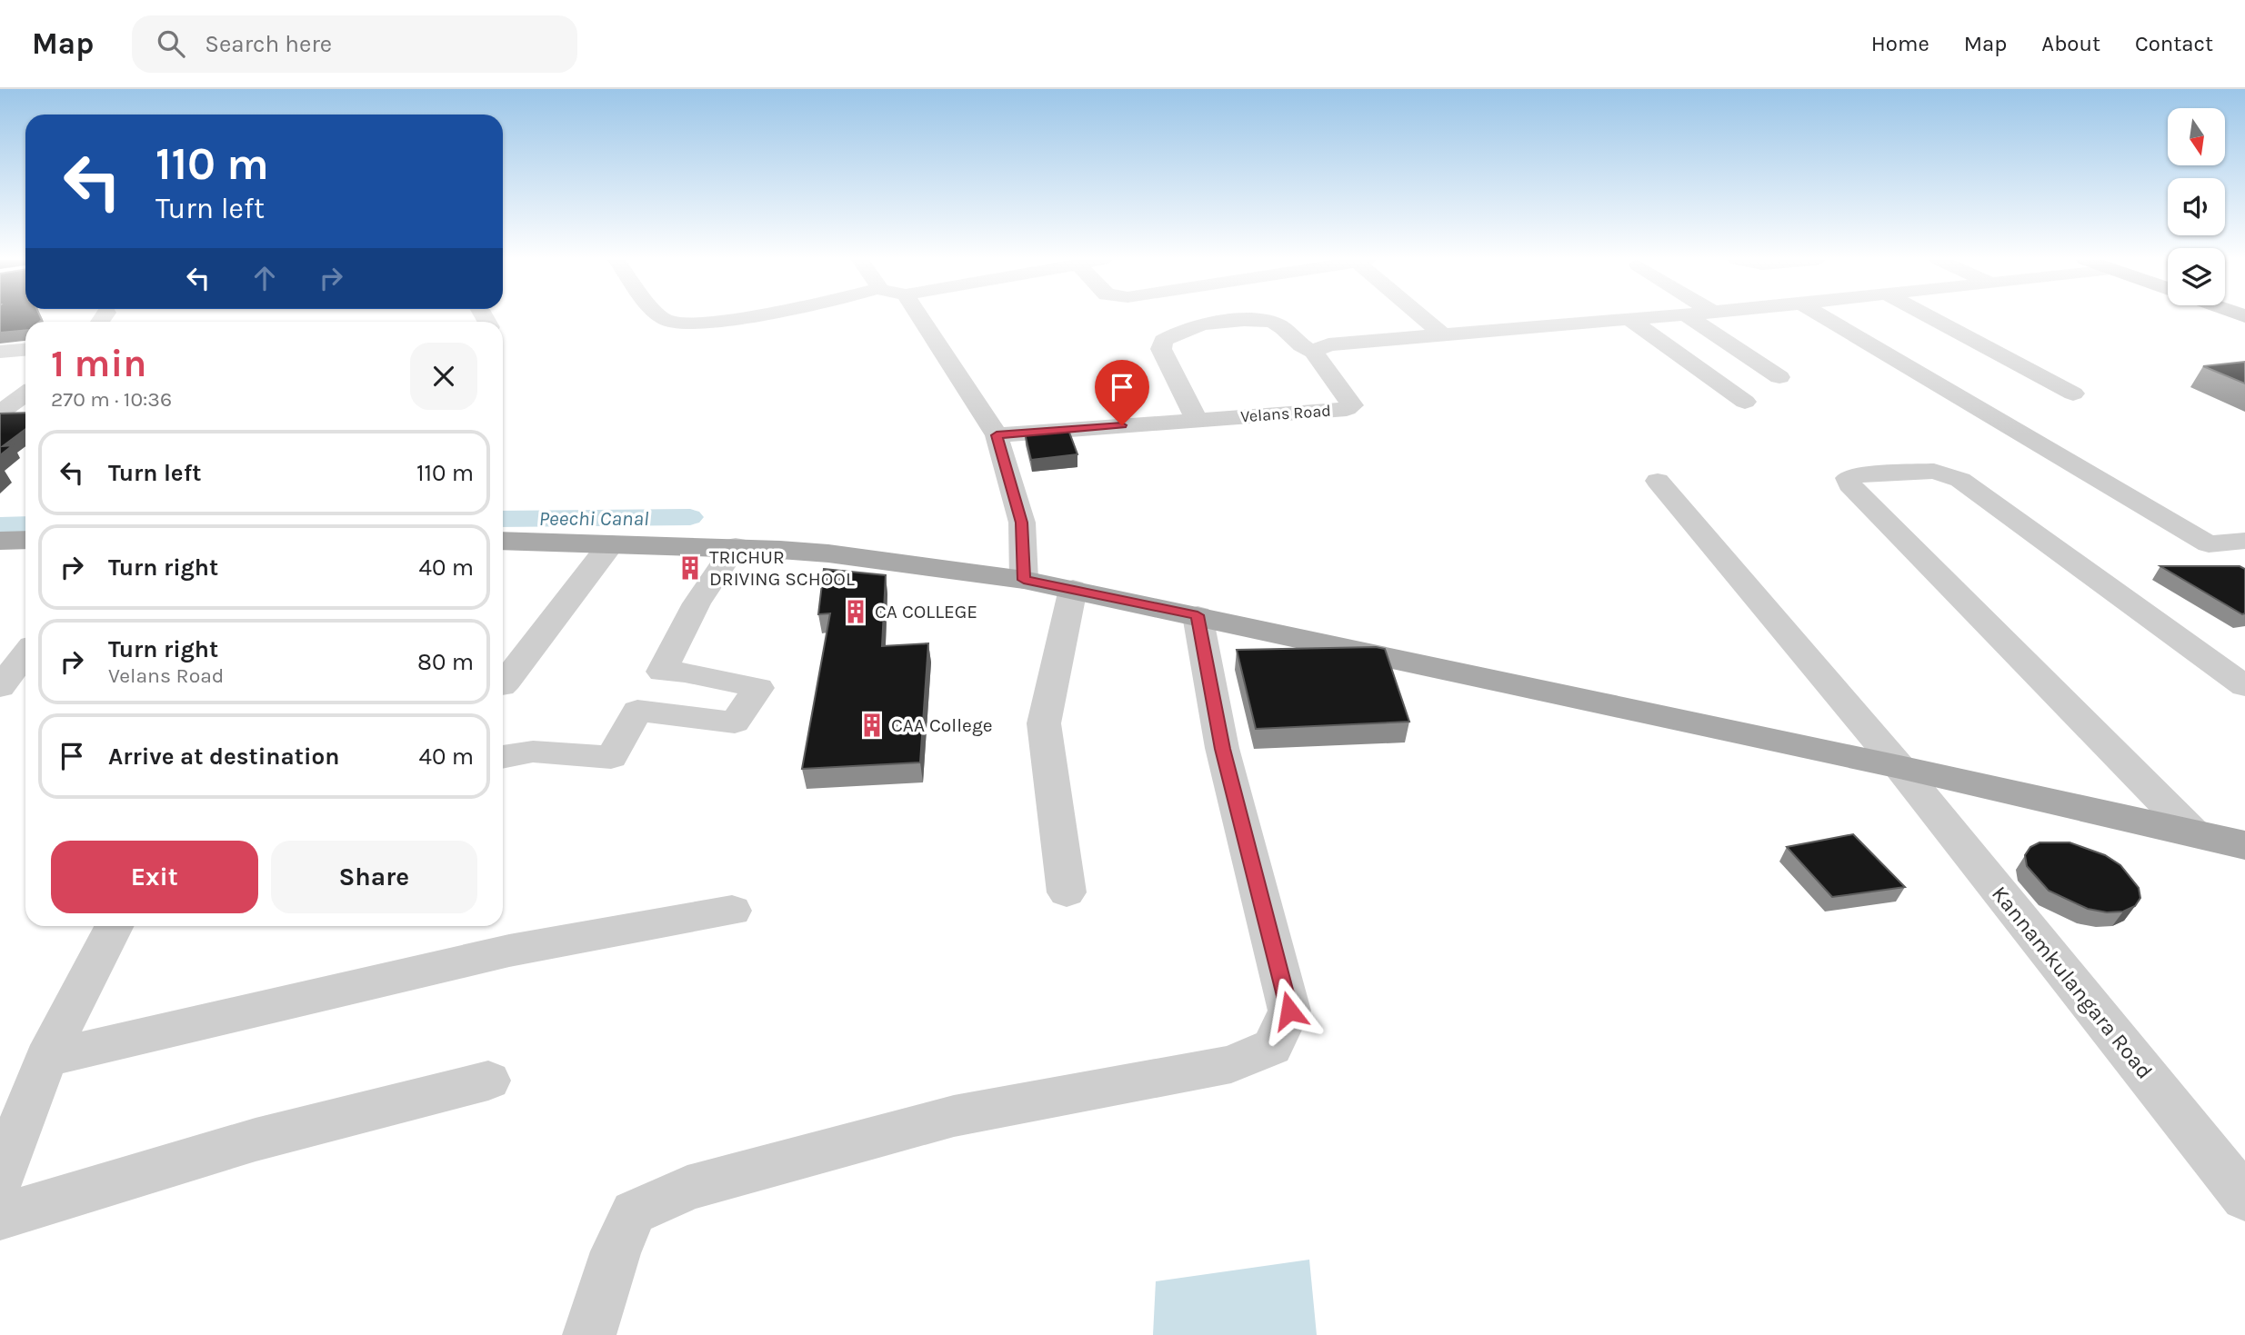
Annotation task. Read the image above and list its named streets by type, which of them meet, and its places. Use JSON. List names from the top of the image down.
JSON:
{
  "streets": {
    "street": ["Velans Road", "Kannamkulangara Road"]
  },
  "water": ["Peechi Canal"],
  "places": {
    "building": ["TRICHUR DRIVING SCHOOL", "CA COLLEGE", "CAA College"]
  },
  "north": "bottom",
  "page": {
    "header": "Map",
    "search": "Search here",
    "nav": [
      "Home",
      "Map",
      "About",
      "Contact"
    ],
    "turn": ["110 m", "Turn left"],
    "heading": ["1 min", "270 m · 10:36"],
    "list": [
      {
        "name": "Turn left",
        "value": "110 m"
      },
      {
        "name": "Turn right",
        "value": "40 m"
      },
      {
        "name": "Turn right",
        "note": "Velans Road",
        "value": "80 m"
      },
      {
        "name": "Arrive at destination",
        "value": "40 m"
      }
    ],
    "buttons": ["Exit", "Share"]
  }
}
